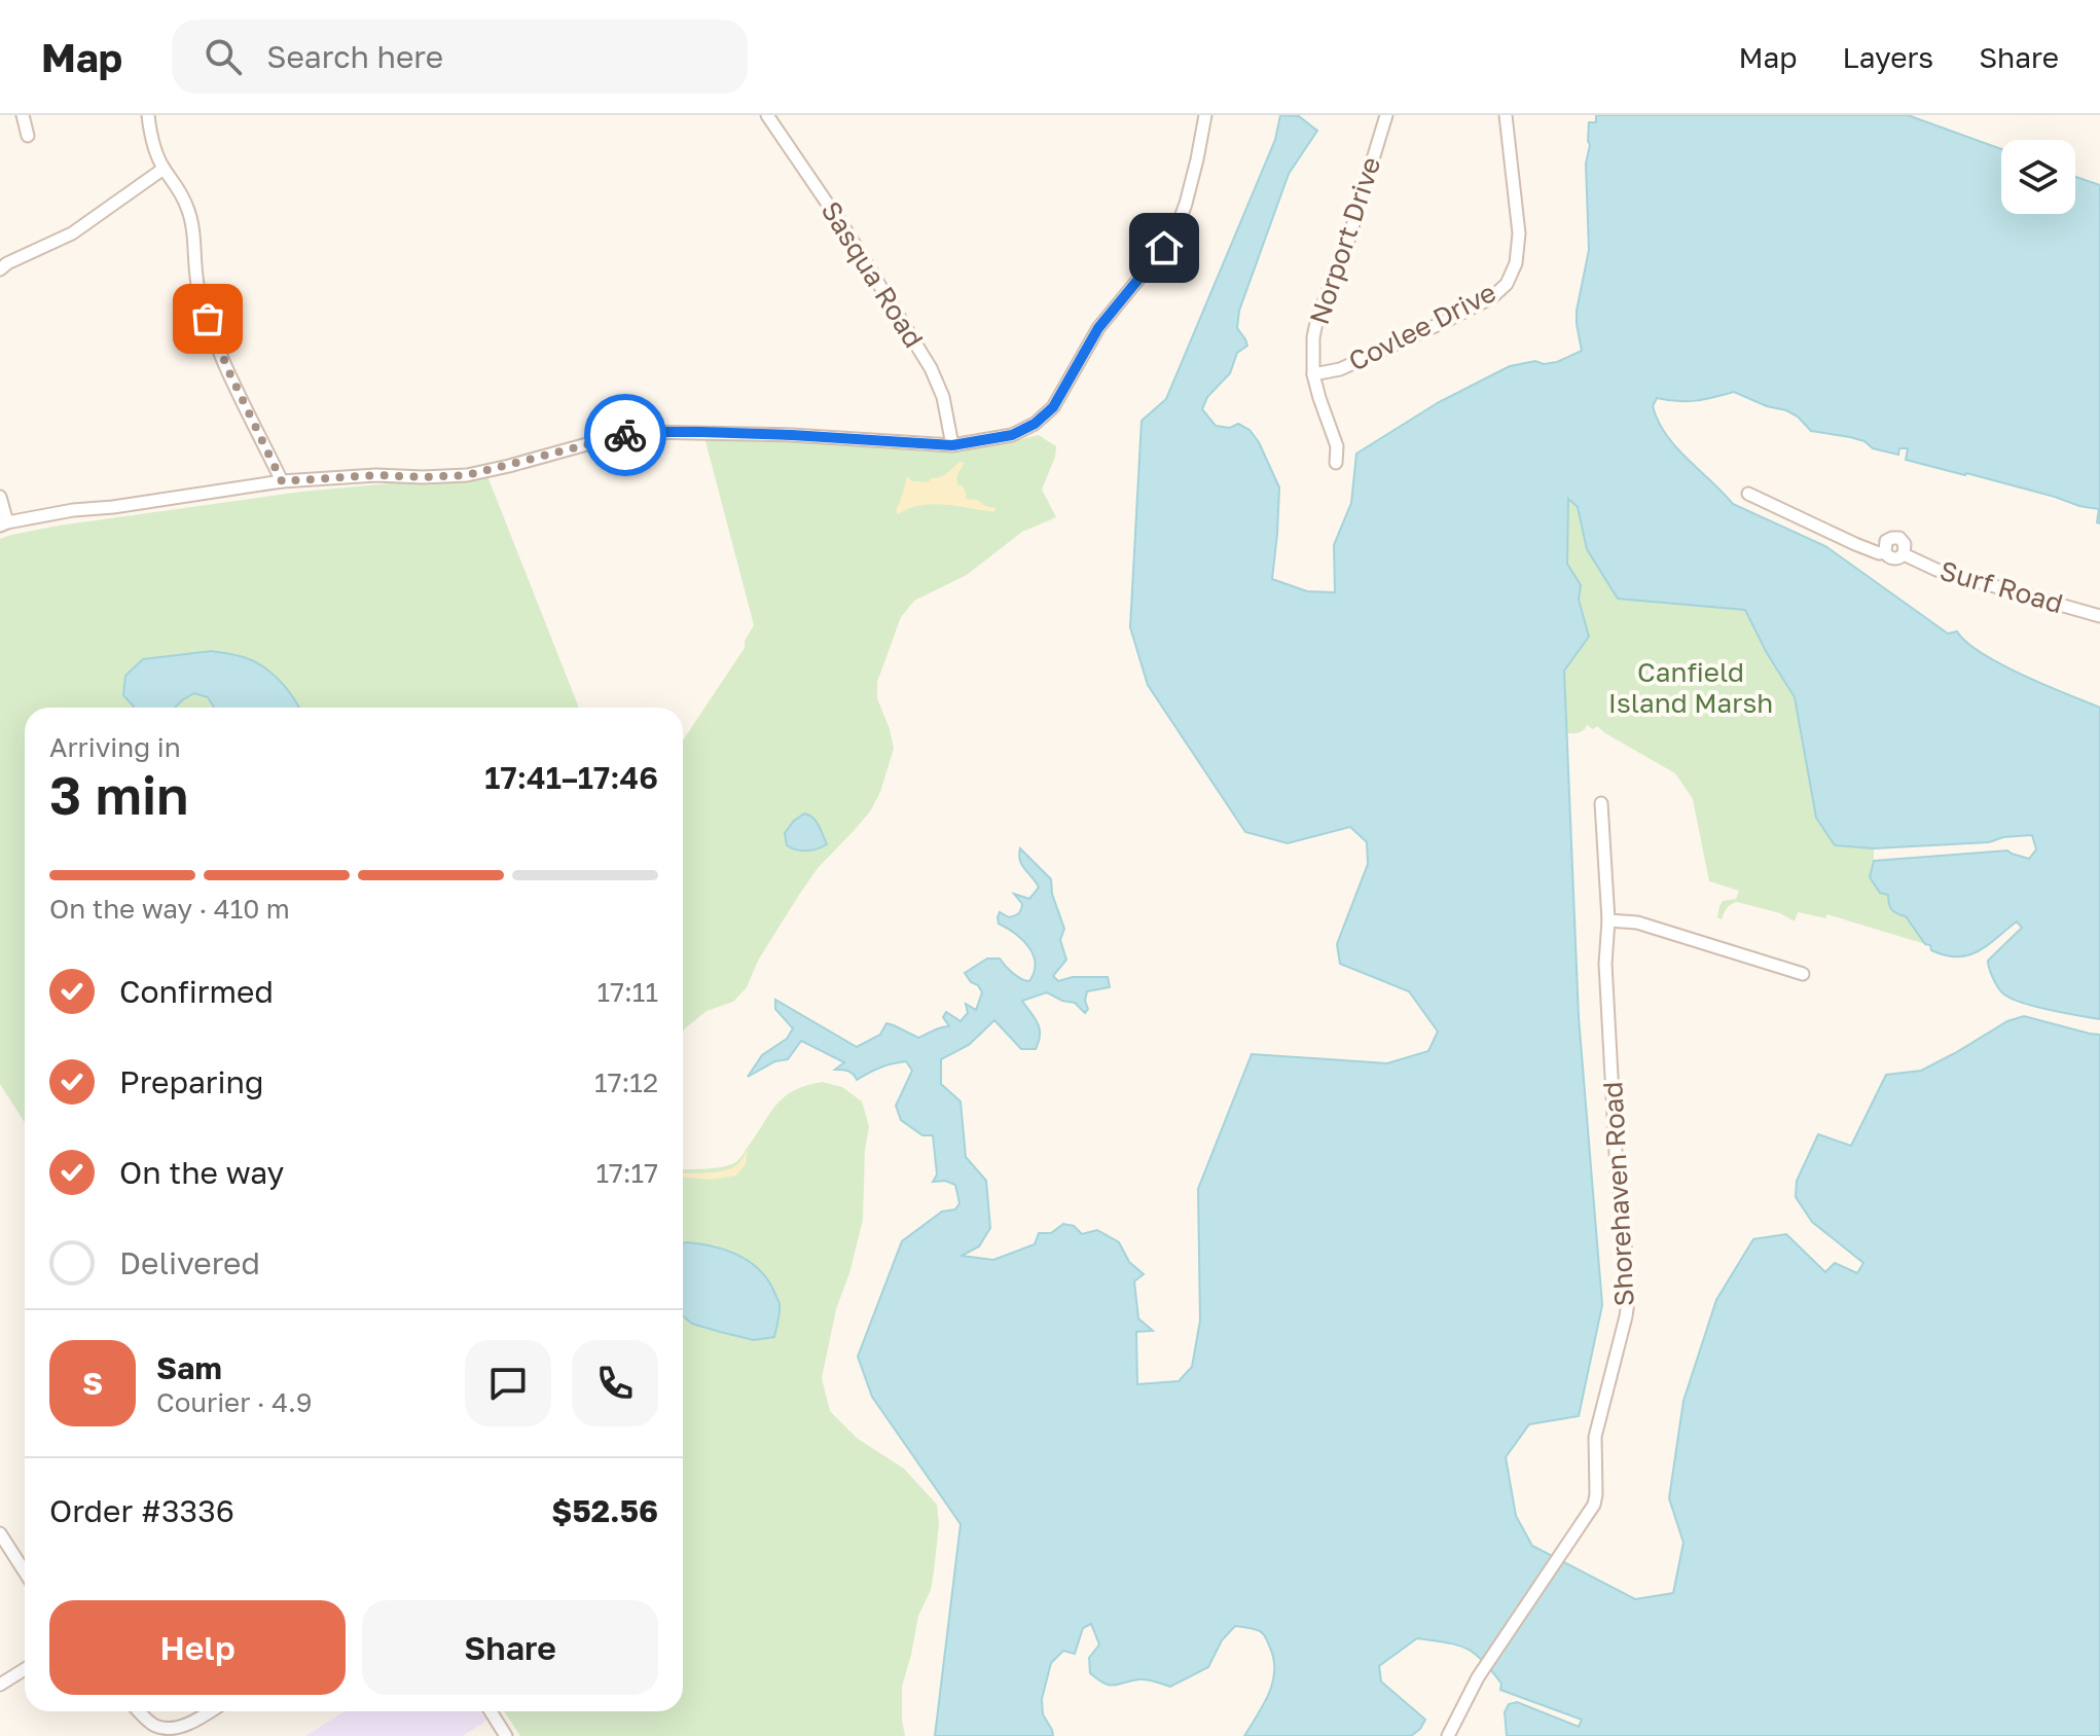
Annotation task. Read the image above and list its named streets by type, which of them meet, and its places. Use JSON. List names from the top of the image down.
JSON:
{
  "streets": {
    "street": [
      "Norport Drive",
      "Sasqua Road",
      "Covlee Drive",
      "Surf Road",
      "Shorehaven Road"
    ]
  },
  "crossings": [
    ["Norport Drive", "Covlee Drive"]
  ],
  "parks": ["Canfield Island Marsh"],
  "page": {
    "header": "Map",
    "search": "Search here",
    "nav": ["Map", "Layers", "Share"],
    "heading": ["3 min", "Arriving in", "17:41–17:46"],
    "panel": [
      "Sam",
      "Courier · 4.9",
      "Order #3336",
      "$52.56"
    ],
    "bar": "On the way · 410 m",
    "list": [
      ["Confirmed", "17:11"],
      ["Preparing", "17:12"],
      ["On the way", "17:17"],
      "Delivered"
    ],
    "round": "S",
    "buttons": ["Help", "Share"]
  }
}
